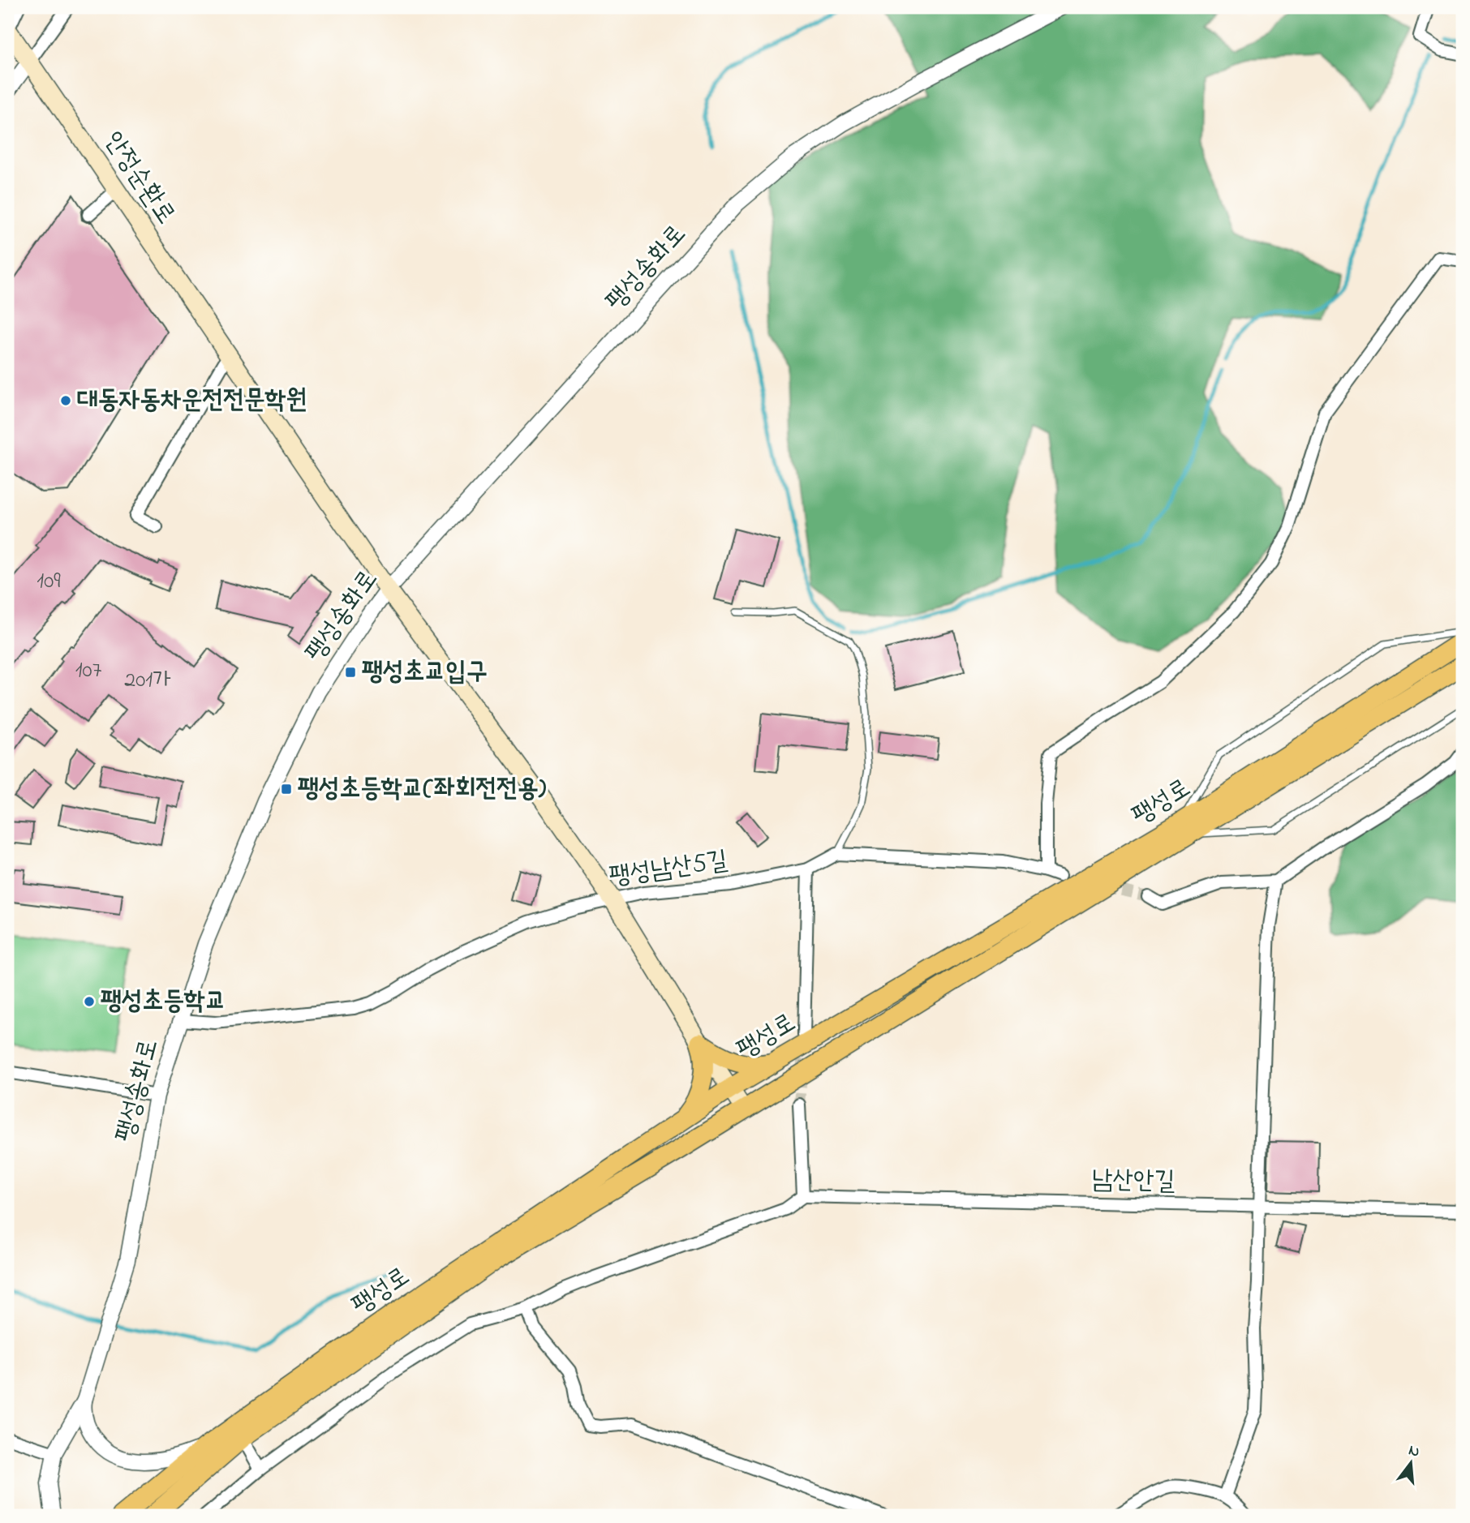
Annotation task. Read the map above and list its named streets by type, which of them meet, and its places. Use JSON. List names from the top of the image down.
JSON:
{
  "streets": {
    "main road": ["안정순환로", "팽성로"],
    "street": ["팽성송화로", "팽성남산5길", "남산안길"]
  },
  "crossings": [
    ["안정순환로", "팽성송화로"],
    ["안정순환로", "팽성로"],
    ["안정순환로", "팽성남산5길"],
    ["팽성송화로", "팽성남산5길"]
  ],
  "places": {
    "other": ["대동자동차운전전문학원", "팽성초등학교"],
    "transit": ["팽성초교입구", "팽성초등학교(좌회전전용)"]
  },
  "house_numbers": ["109", "107", "201가"],
  "north": "top"
}
